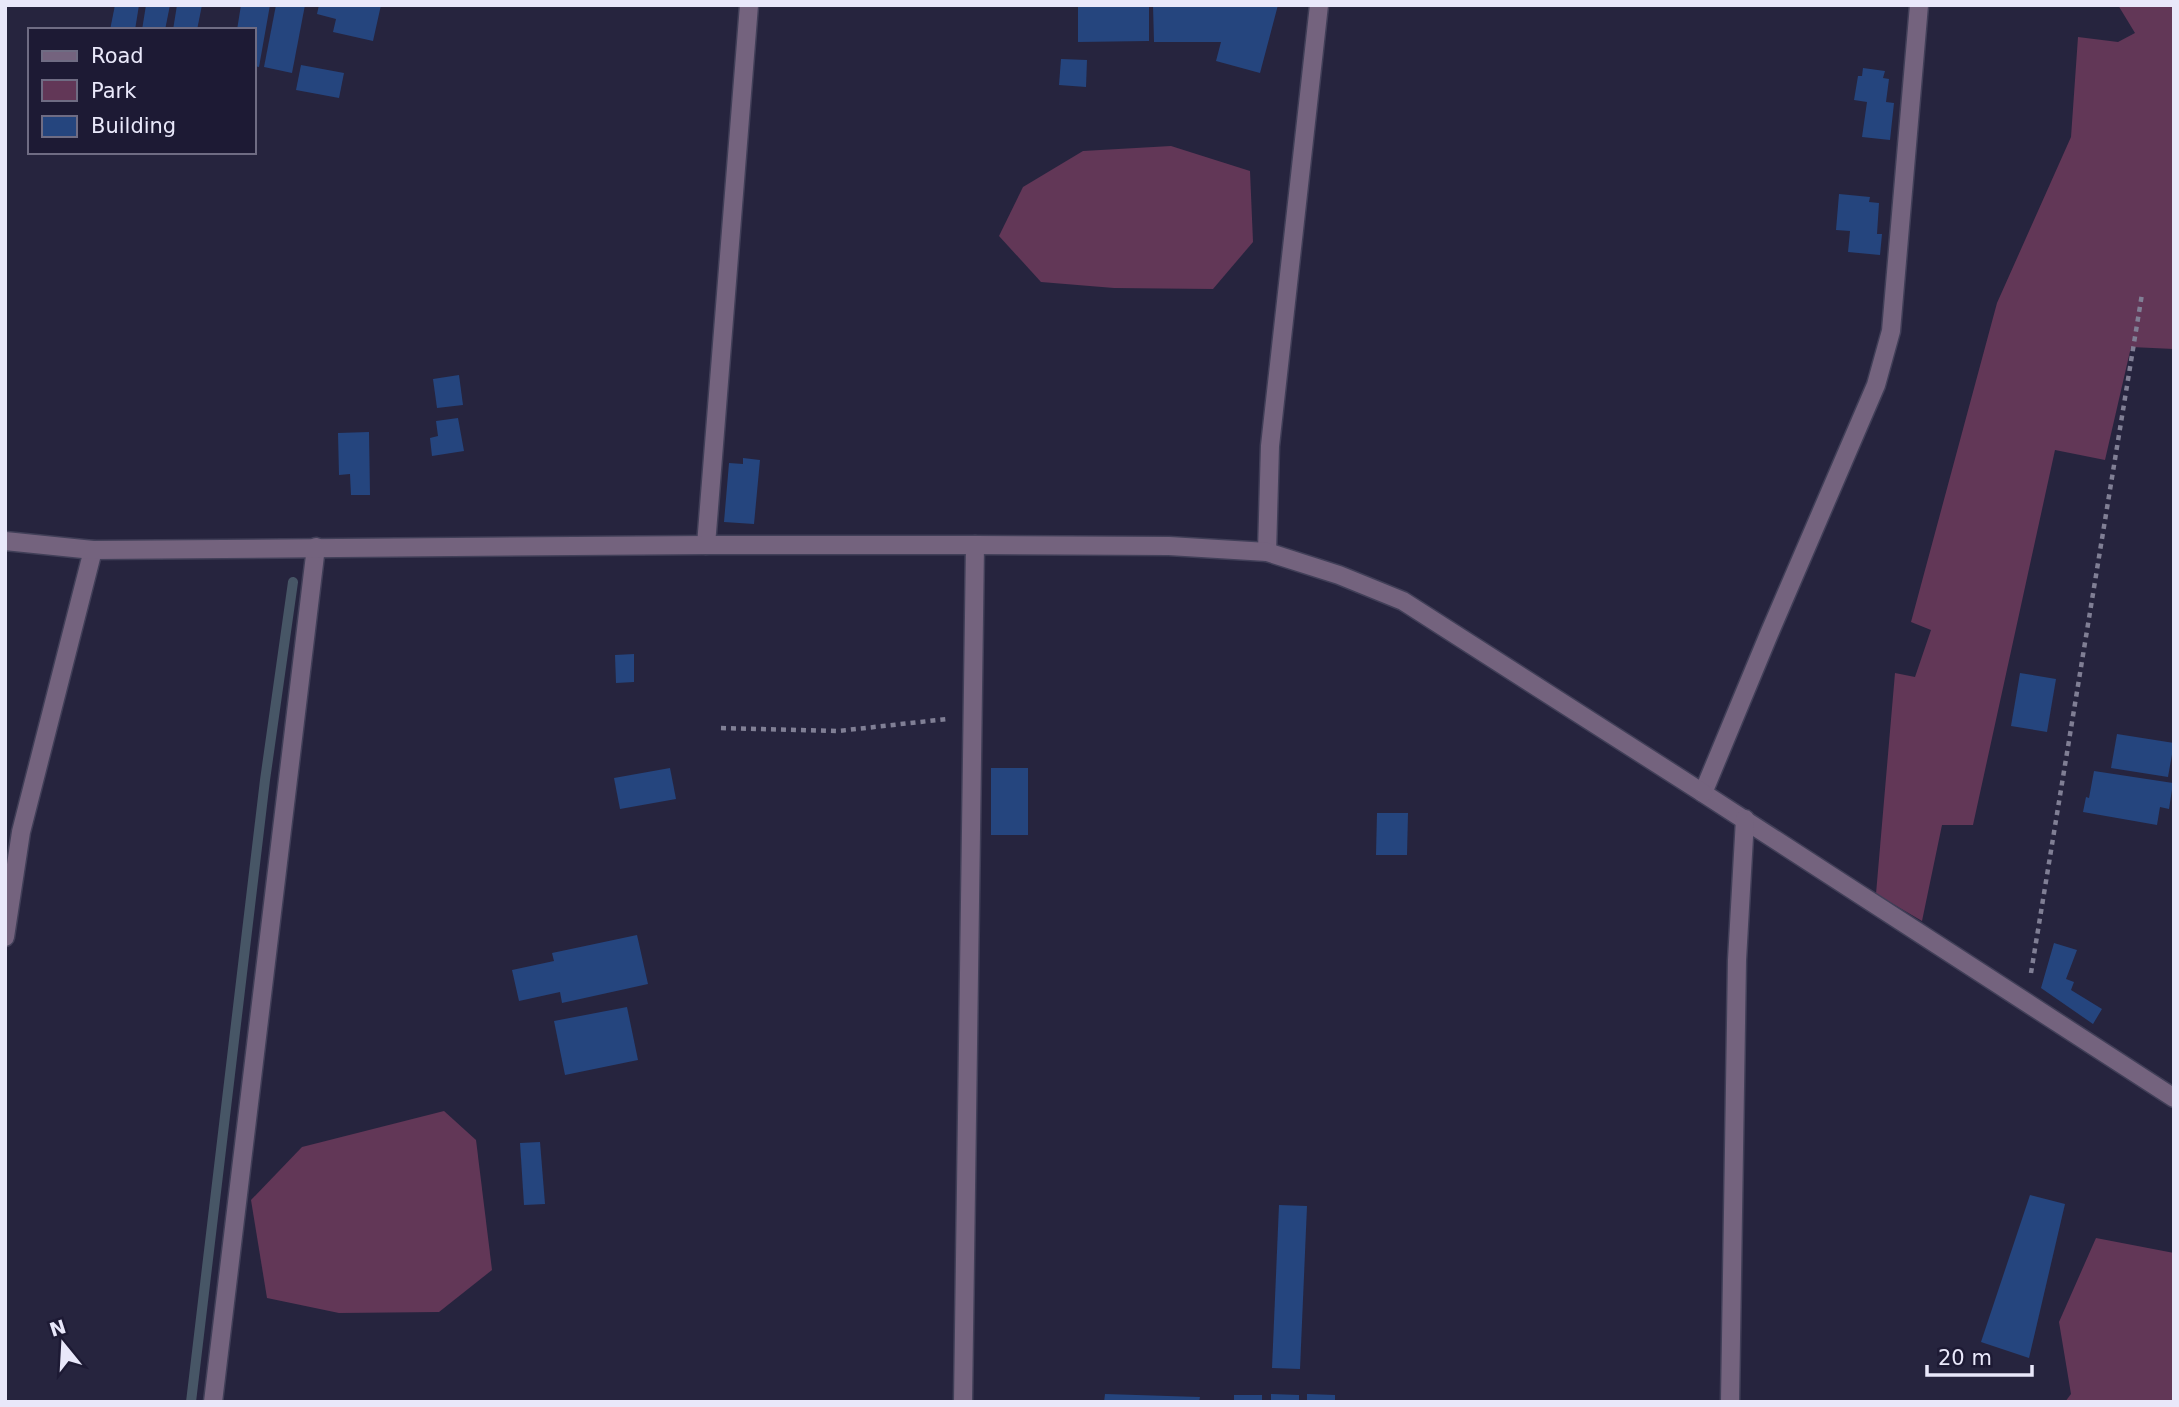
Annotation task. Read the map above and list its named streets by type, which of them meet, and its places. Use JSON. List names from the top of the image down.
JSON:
{
  "legend": ["Road", "Park", "Building"],
  "scale_bar": "20 m",
  "north": "top"
}
